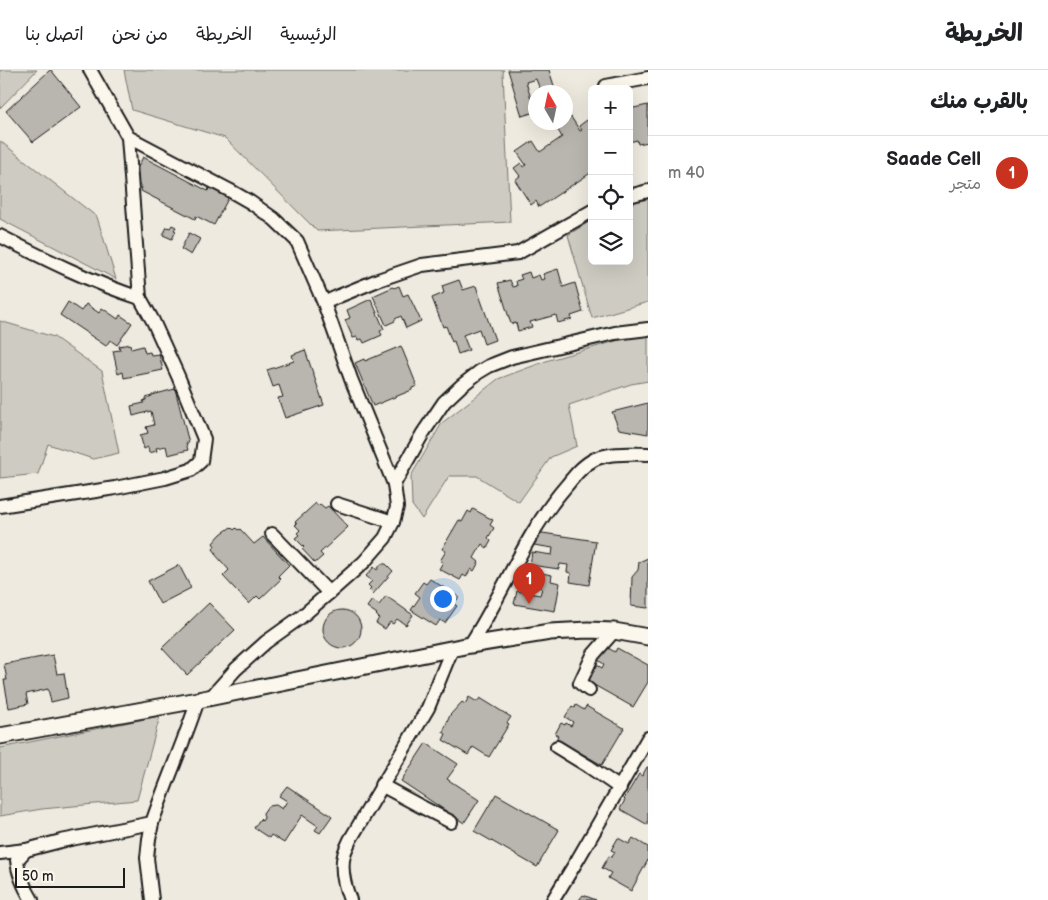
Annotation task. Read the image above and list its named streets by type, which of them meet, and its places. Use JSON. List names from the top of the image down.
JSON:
{
  "scale_bar": "50 m",
  "north": "top",
  "page": {
    "header": "الخريطة",
    "nav": [
      "الرئيسية",
      "الخريطة",
      "من نحن",
      "اتصل بنا"
    ],
    "heading": "بالقرب منك",
    "map_buttons": ["+", "−"],
    "list": [
      {
        "mark": "1",
        "name": "Saade Cell",
        "note": "متجر",
        "value": "40 m"
      }
    ],
    "pins": "1",
    "scale": "50 m"
  }
}
